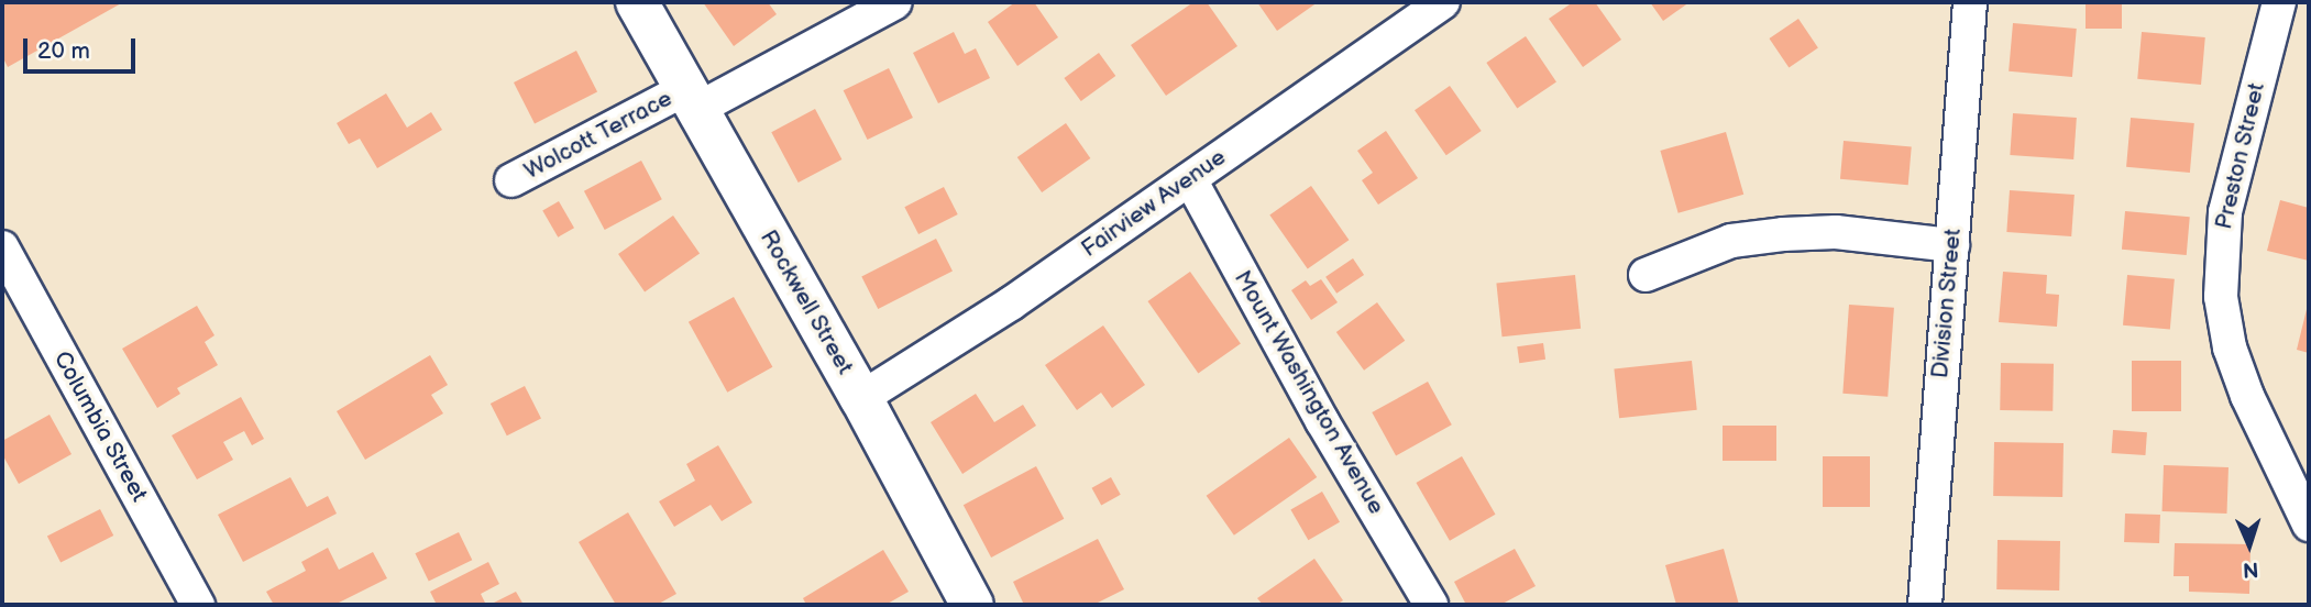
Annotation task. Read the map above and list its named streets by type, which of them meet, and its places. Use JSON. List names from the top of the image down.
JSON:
{
  "streets": {
    "street": [
      "Wolcott Terrace",
      "Preston Street",
      "Fairview Avenue",
      "Rockwell Street",
      "Division Street",
      "Mount Washington Avenue",
      "Columbia Street"
    ]
  },
  "crossings": [
    ["Wolcott Terrace", "Rockwell Street"],
    ["Fairview Avenue", "Rockwell Street"],
    ["Fairview Avenue", "Mount Washington Avenue"]
  ],
  "scale_bar": "20 m",
  "north": "bottom"
}
